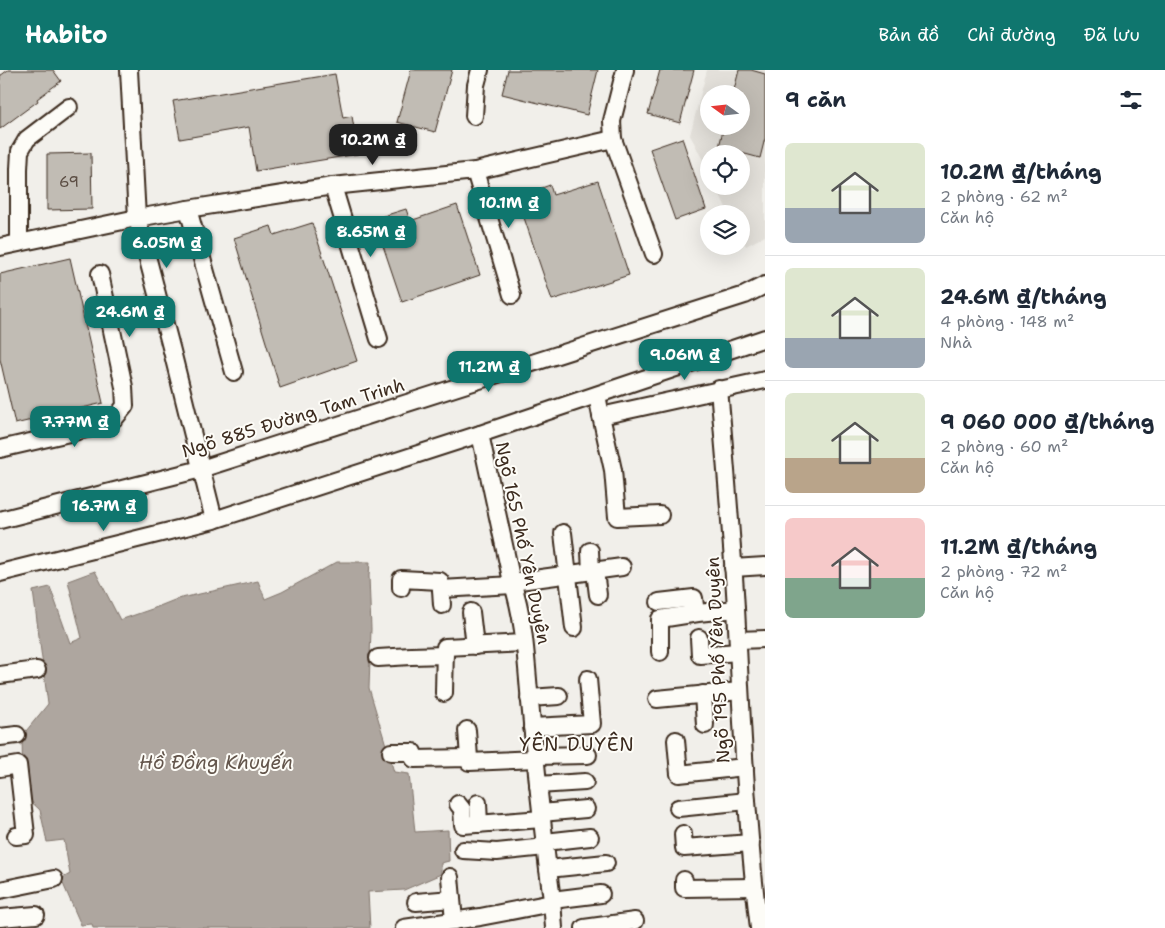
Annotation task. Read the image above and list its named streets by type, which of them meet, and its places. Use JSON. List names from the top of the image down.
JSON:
{
  "streets": {
    "street": ["Ngõ 885 Đường Tam Trinh", "Ngõ 165 Phố Yên Duyên", "Ngõ 195 Phố Yên Duyên"]
  },
  "districts": ["YÊN DUYÊN"],
  "water": ["Hồ Đồng Khuyến"],
  "house_numbers": ["69"],
  "north": "left",
  "page": {
    "header": "Habito",
    "nav": ["Bản đồ", "Chỉ đường", "Đã lưu"],
    "heading": "9 căn",
    "price": [
      "10.2M ₫",
      "10.1M ₫",
      "8.65M ₫",
      "6.05M ₫",
      "24.6M ₫",
      "9.06M ₫",
      "11.2M ₫",
      "7.77M ₫",
      "16.7M ₫"
    ],
    "list": [
      {
        "name": "10.2M ₫/tháng",
        "note": "2 phòng · 62 m² · Căn hộ"
      },
      {
        "name": "24.6M ₫/tháng",
        "note": "4 phòng · 148 m² · Nhà"
      },
      {
        "name": "9 060 000 ₫/tháng",
        "note": "2 phòng · 60 m² · Căn hộ"
      },
      {
        "name": "11.2M ₫/tháng",
        "note": "2 phòng · 72 m² · Căn hộ"
      }
    ]
  }
}
